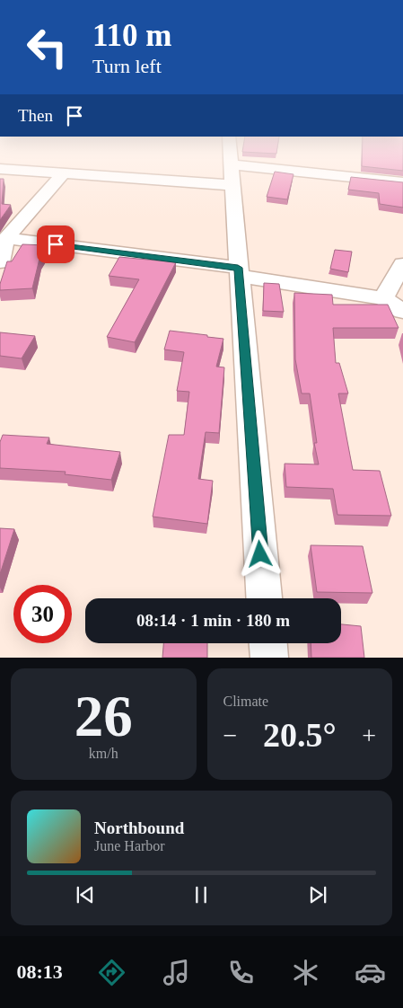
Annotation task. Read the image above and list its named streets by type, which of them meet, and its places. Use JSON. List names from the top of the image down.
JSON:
{
  "page": {
    "turn": ["110 m", "Turn left"],
    "then": "Then",
    "limit": "30",
    "trip": "08:14 · 1 min · 180 m",
    "tile": [
      ["26", "km/h"],
      "Climate"
    ],
    "heat": ["−", "20.5°", "+"],
    "song": ["Northbound", "June Harbor"],
    "tabs": "08:13"
  }
}
